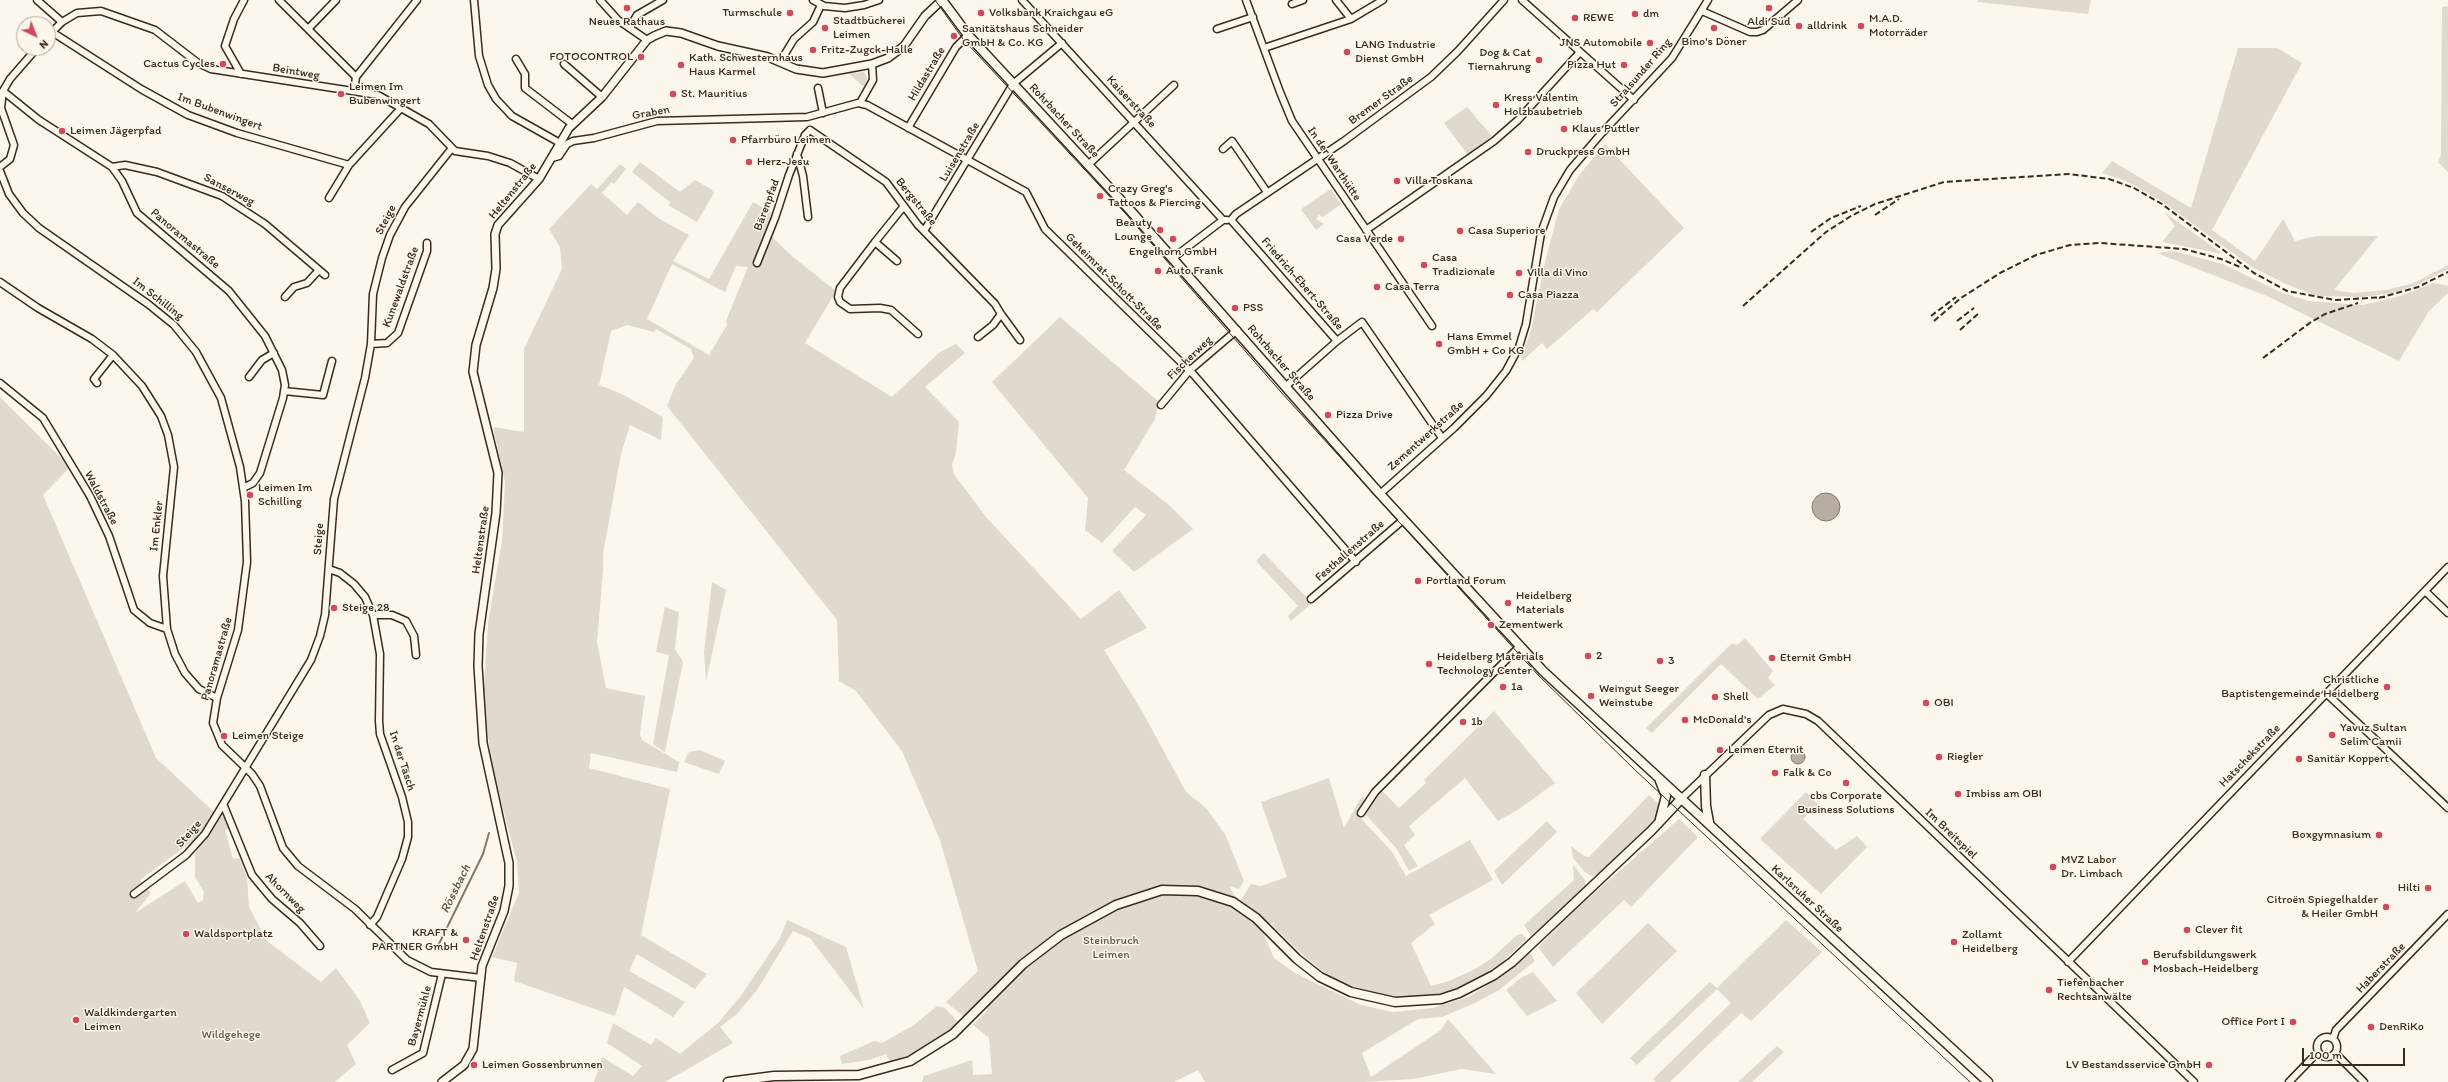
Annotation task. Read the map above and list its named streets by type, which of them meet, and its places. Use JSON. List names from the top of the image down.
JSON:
{
  "streets": {
    "main road": ["Rohrbacher Straße", "Karlsruher Straße"],
    "street": [
      "Beintweg",
      "Stralsunder Ring",
      "Hildastraße",
      "Bremer Straße",
      "Kaiserstraße",
      "Im Bubenwingert",
      "Graben",
      "Luisenstraße",
      "In der Warthütte",
      "Sanserweg",
      "Heltenstraße",
      "Bergstraße",
      "Bärenpfad",
      "Steige",
      "Panoramastraße",
      "Geheimrat-Schott-Straße",
      "Friedrich-Ebert-Straße",
      "Kunewaldstraße",
      "Im Schilling",
      "Fischerweg",
      "Zementwerkstraße",
      "Waldstraße",
      "Im Enkler",
      "Festhallenstraße",
      "Hatschekstraße",
      "In der Täsch",
      "Im Breitspiel",
      "Ahornweg",
      "Haberstraße",
      "Bayermühle"
    ]
  },
  "crossings": [
    ["Beintweg", "Heltenstraße"],
    ["Beintweg", "Steige"],
    ["Stralsunder Ring", "Zementwerkstraße"],
    ["Hildastraße", "Rohrbacher Straße"],
    ["Hildastraße", "Geheimrat-Schott-Straße"],
    ["Bremer Straße", "In der Warthütte"],
    ["Bremer Straße", "Friedrich-Ebert-Straße"],
    ["Kaiserstraße", "Luisenstraße"],
    ["Graben", "Heltenstraße"],
    ["Rohrbacher Straße", "Luisenstraße"],
    ["Rohrbacher Straße", "Fischerweg"],
    ["Rohrbacher Straße", "Zementwerkstraße"],
    ["Rohrbacher Straße", "Festhallenstraße"],
    ["Rohrbacher Straße", "Karlsruher Straße"],
    ["Luisenstraße", "Bergstraße"],
    ["Luisenstraße", "Geheimrat-Schott-Straße"],
    ["Sanserweg", "Panoramastraße"],
    ["Heltenstraße", "Panoramastraße"],
    ["Bergstraße", "Bärenpfad"],
    ["Steige", "Panoramastraße"],
    ["Steige", "Kunewaldstraße"],
    ["Steige", "In der Täsch"],
    ["Steige", "Ahornweg"],
    ["Panoramastraße", "Im Schilling"],
    ["Panoramastraße", "Im Enkler"],
    ["Panoramastraße", "In der Täsch"],
    ["Panoramastraße", "Bayermühle"],
    ["Geheimrat-Schott-Straße", "Fischerweg"],
    ["Geheimrat-Schott-Straße", "Festhallenstraße"],
    ["Friedrich-Ebert-Straße", "Zementwerkstraße"],
    ["Waldstraße", "Im Enkler"],
    ["Hatschekstraße", "Im Breitspiel"],
    ["Im Breitspiel", "Karlsruher Straße"]
  ],
  "water": ["Rössbach"],
  "parks": ["Steinbruch Leimen", "Wildgehege"],
  "places": [
    "Neues Rathaus",
    "Aldi Süd",
    "Turmschule",
    "Volksbank Kraichgau eG",
    "dm",
    "REWE",
    "alldrink",
    "M.A.D. Motorräder",
    "Stadtbücherei Leimen",
    "Bino's Döner",
    "Sanitätshaus Schneider GmbH & Co. KG",
    "JNS Automobile",
    "Fritz-Zugck-Halle",
    "LANG Industrie Dienst GmbH",
    "FOTOCONTROL",
    "Dog & Cat Tiernahrung",
    "Cactus Cycles",
    "Kath. Schwesternhaus Haus Karmel",
    "Pizza Hut",
    "Leimen Im Bubenwingert",
    "St. Mauritius",
    "Kress Valentin Holzbaubetrieb",
    "Klaus Puttler",
    "Leimen Jägerpfad",
    "Pfarrbüro Leimen",
    "Druckpress GmbH",
    "Herz-Jesu",
    "Villa Toskana",
    "Crazy Greg's Tattoos & Piercing",
    "Beauty Lounge",
    "Casa Superiore",
    "Engelhorn GmbH",
    "Casa Verde",
    "Casa Tradizionale",
    "Auto Frank",
    "Villa di Vino",
    "Casa Terra",
    "Casa Piazza",
    "PSS",
    "Hans Emmel GmbH + Co KG",
    "Pizza Drive",
    "Leimen Im Schilling",
    "Portland Forum",
    "Heidelberg Materials",
    "Steige 28",
    "Zementwerk",
    "2",
    "Eternit GmbH",
    "3",
    "Heidelberg Materials Technology Center",
    "1a",
    "Christliche Baptistengemeinde Heidelberg",
    "Weingut Seeger Weinstube",
    "Shell",
    "OBI",
    "McDonald's",
    "1b",
    "Yavuz Sultan Selim Camii",
    "Leimen Steige",
    "Leimen Eternit",
    "Riegler",
    "Sanitär Koppert",
    "Falk & Co",
    "cbs Corporate Business Solutions",
    "Imbiss am OBI",
    "Boxgymnasium",
    "MVZ Labor Dr. Limbach",
    "Hilti",
    "Citroën Spiegelhalder & Heiler GmbH",
    "Clever fit",
    "Waldsportplatz",
    "KRAFT & PARTNER GmbH",
    "Zollamt Heidelberg",
    "Berufsbildungswerk Mosbach-Heidelberg",
    "Tiefenbacher Rechtsanwälte",
    "Waldkindergarten Leimen",
    "Office Port I",
    "DenRiKo",
    "Leimen Gossenbrunnen",
    "LV Bestandsservice GmbH"
  ],
  "scale_bar": "100 m",
  "north": "bottom right"
}
